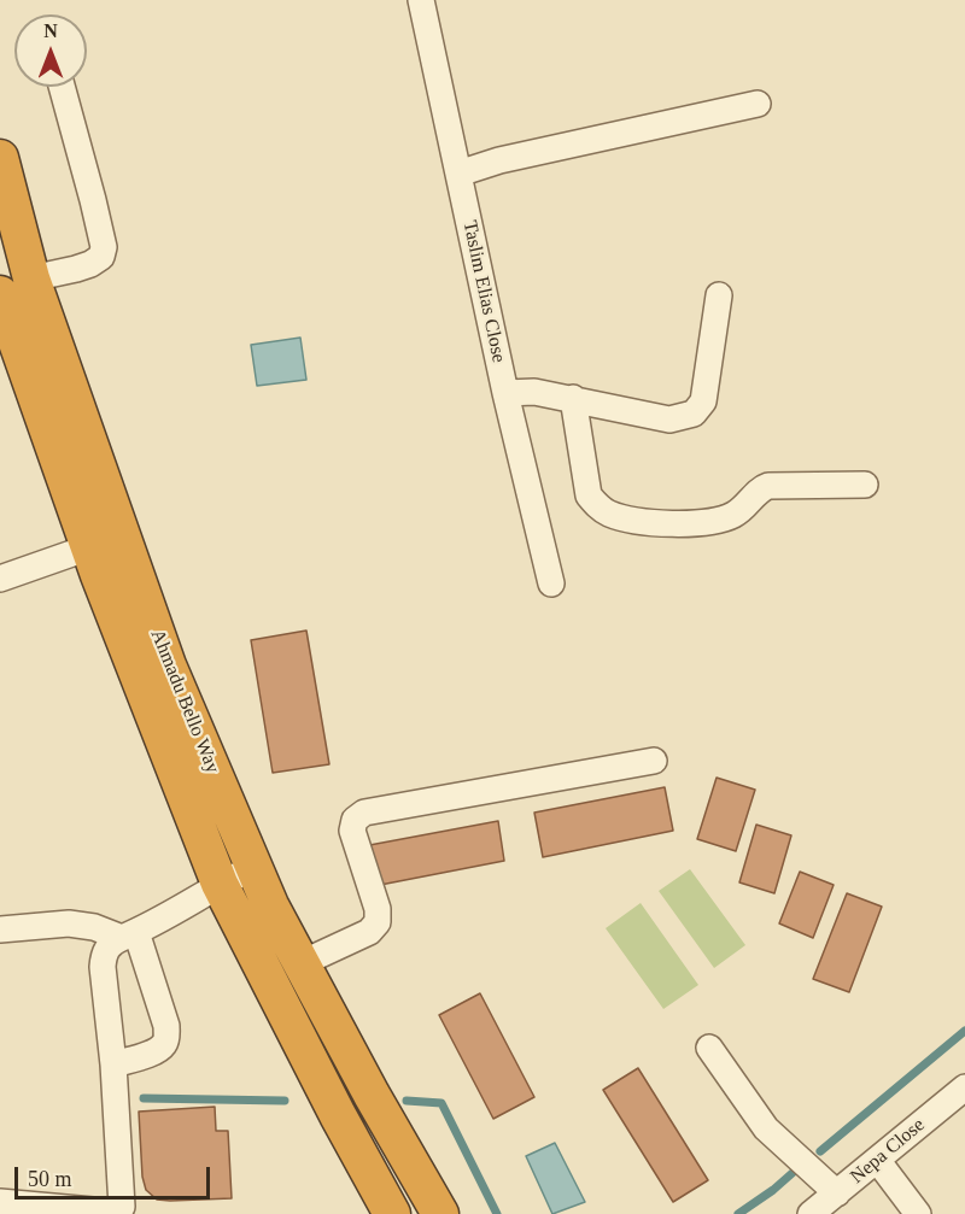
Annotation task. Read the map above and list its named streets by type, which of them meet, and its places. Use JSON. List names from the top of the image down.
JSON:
{
  "streets": {
    "highway": ["Ahmadu Bello Way"],
    "street": ["Taslim Elias Close", "Nepa Close"]
  },
  "scale_bar": "50 m",
  "north": "top"
}
